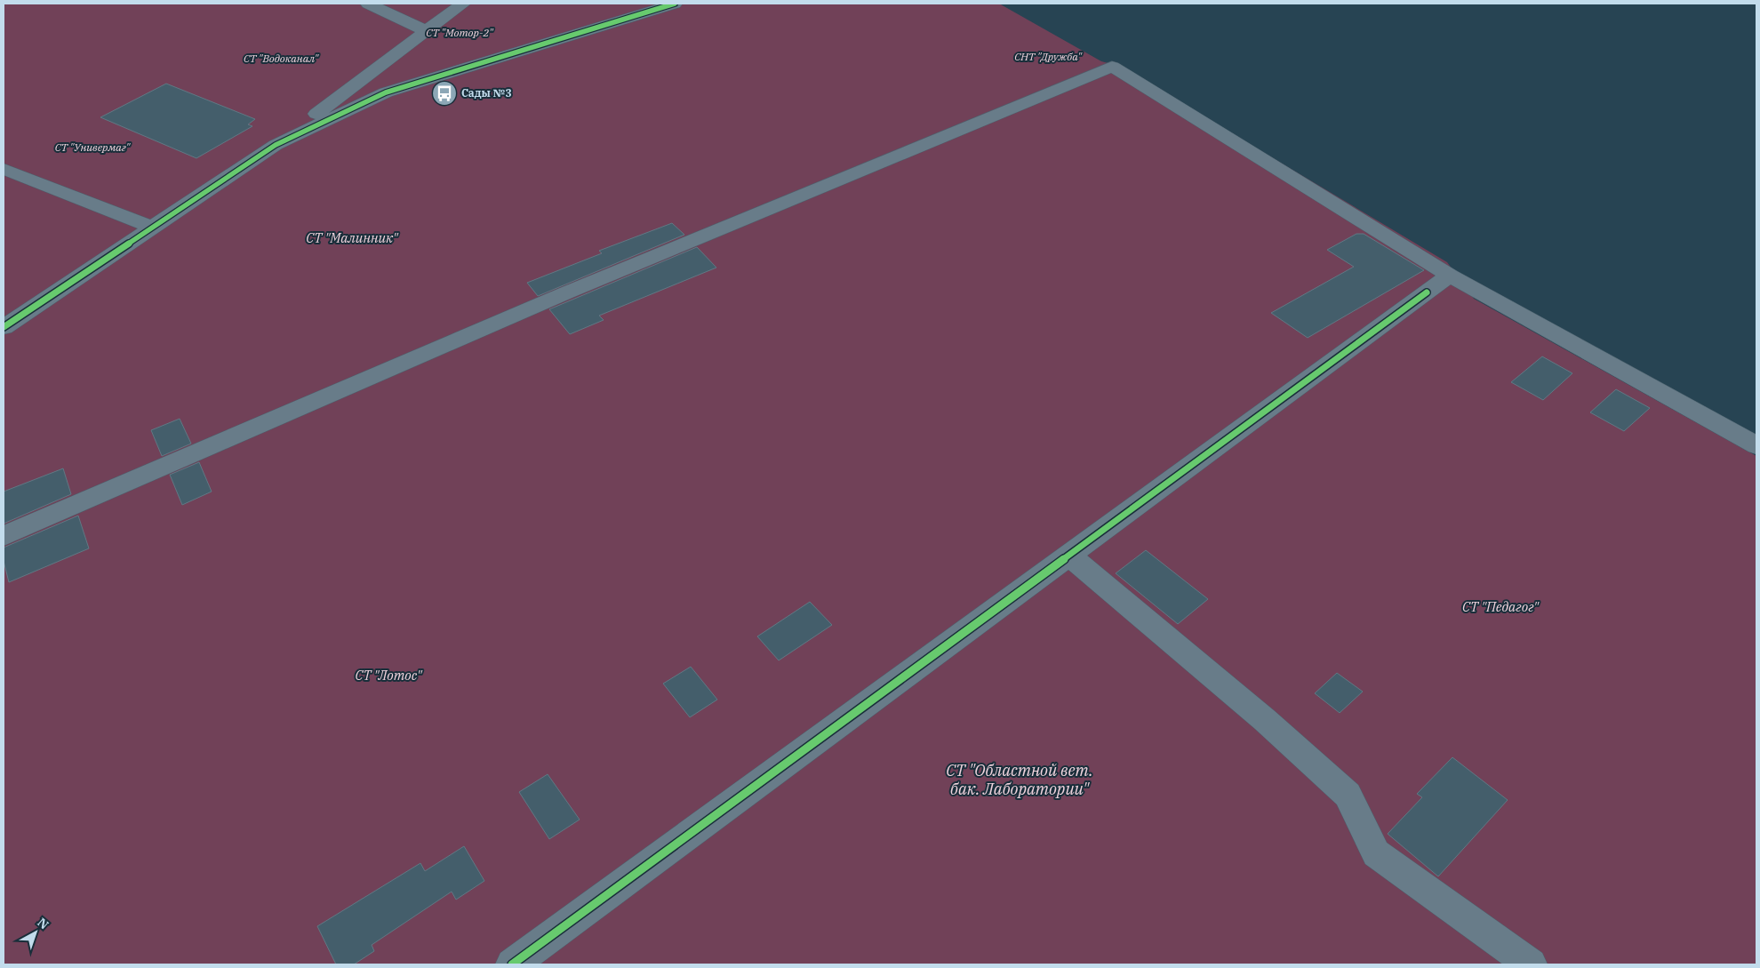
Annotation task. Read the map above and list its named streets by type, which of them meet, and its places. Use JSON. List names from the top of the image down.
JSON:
{
  "parks": [
    "СТ \"Мотор-2\"",
    "СНТ \"Дружба\"",
    "СТ \"Водоканал\"",
    "СТ \"Универмаг\"",
    "СТ \"Малинник\"",
    "СТ \"Педагог\"",
    "СТ \"Лотос\"",
    "СТ \"Областной вет. бак. Лаборатории\""
  ],
  "places": {
    "bus stop": ["Сады №3"]
  },
  "north": "top right"
}
